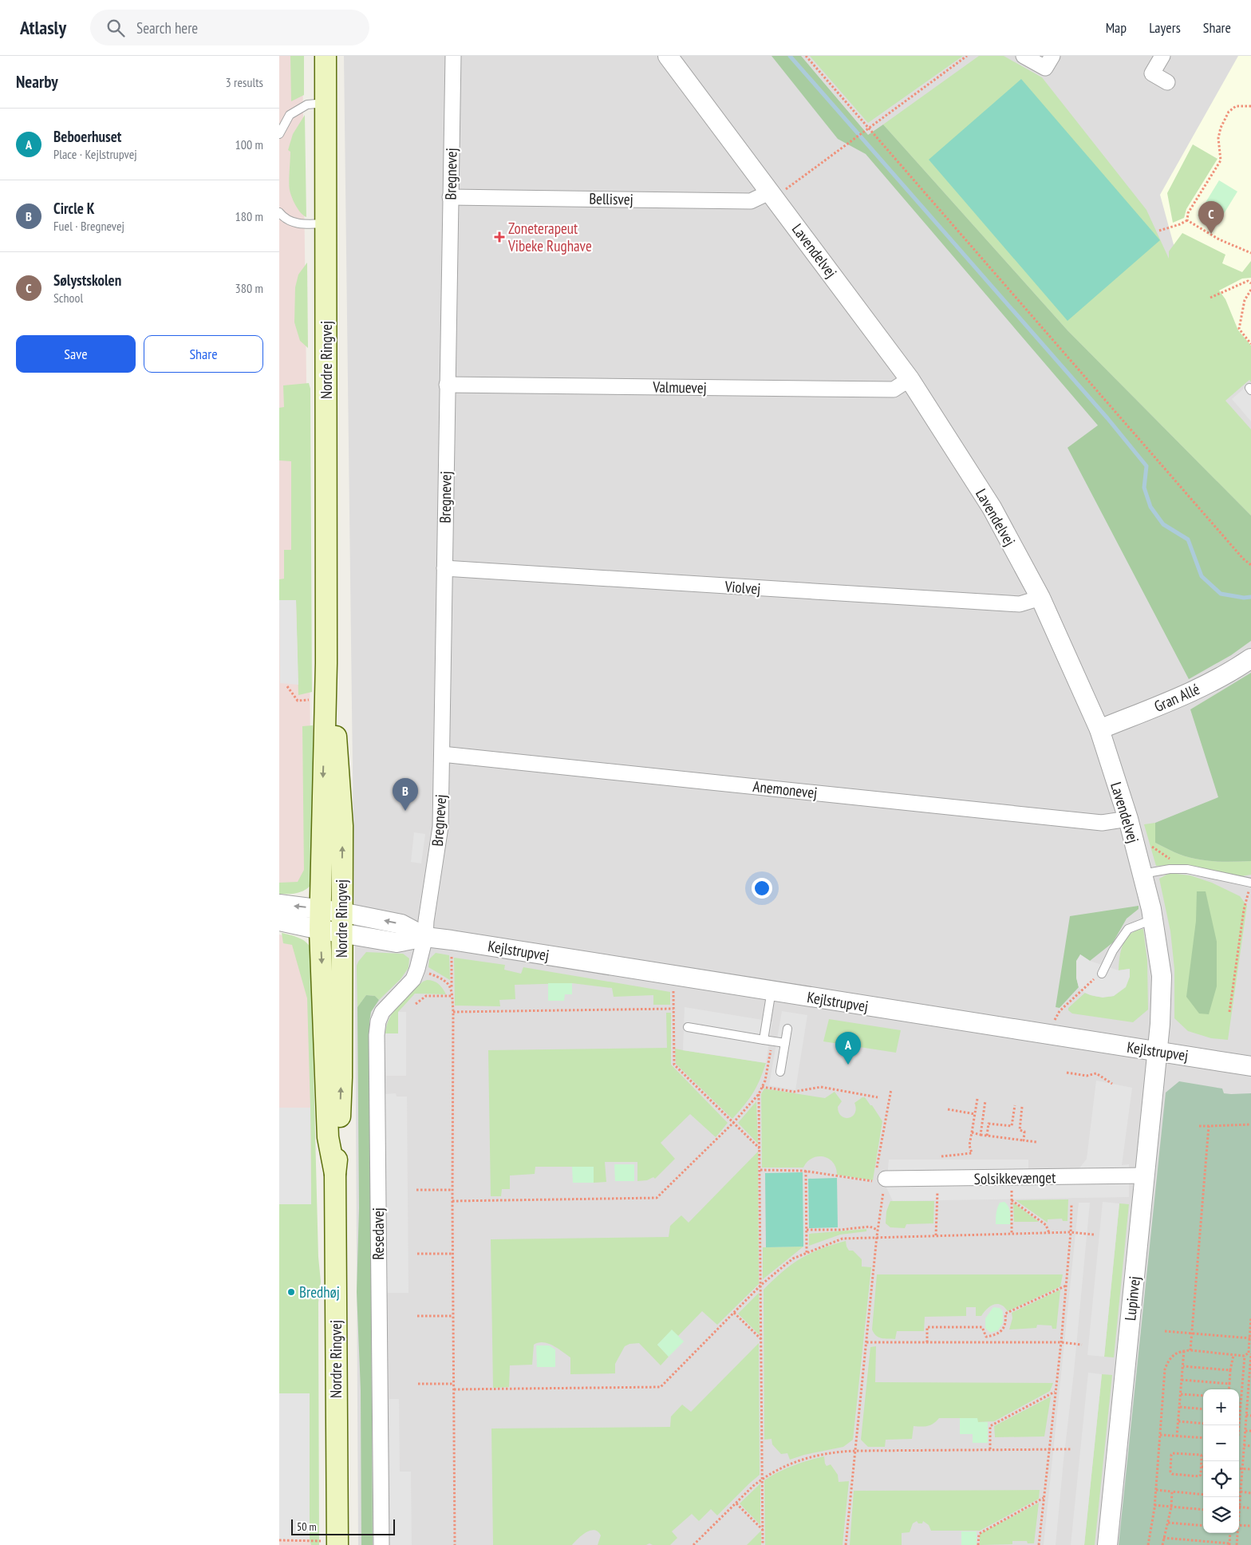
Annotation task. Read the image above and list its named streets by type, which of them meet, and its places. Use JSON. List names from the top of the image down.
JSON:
{
  "streets": {
    "main road": ["Nordre Ringvej"],
    "street": [
      "Bregnevej",
      "Bellisvej",
      "Lavendelvej",
      "Valmuevej",
      "Violvej",
      "Gran Allé",
      "Anemonevej",
      "Kejlstrupvej",
      "Solsikkevænget",
      "Resedavej",
      "Lupinvej"
    ]
  },
  "crossings": [
    ["Bregnevej", "Bellisvej"],
    ["Bregnevej", "Valmuevej"],
    ["Bregnevej", "Violvej"],
    ["Bregnevej", "Anemonevej"],
    ["Bregnevej", "Kejlstrupvej"],
    ["Bregnevej", "Resedavej"],
    ["Bellisvej", "Lavendelvej"],
    ["Lavendelvej", "Valmuevej"],
    ["Lavendelvej", "Violvej"],
    ["Lavendelvej", "Gran Allé"],
    ["Lavendelvej", "Anemonevej"],
    ["Lavendelvej", "Kejlstrupvej"],
    ["Lavendelvej", "Lupinvej"],
    ["Nordre Ringvej", "Kejlstrupvej"],
    ["Kejlstrupvej", "Resedavej"],
    ["Kejlstrupvej", "Lupinvej"],
    ["Solsikkevænget", "Lupinvej"]
  ],
  "places": {
    "health": ["Zoneterapeut Vibeke Rughave"],
    "other": ["Bredhøj"]
  },
  "scale_bar": "50 m",
  "page": {
    "header": "Atlasly",
    "search": "Search here",
    "nav": ["Map", "Layers", "Share"],
    "heading": ["Nearby", "3 results"],
    "list": [
      {
        "mark": "A",
        "name": "Beboerhuset",
        "note": "Place · Kejlstrupvej",
        "value": "100 m"
      },
      {
        "mark": "B",
        "name": "Circle K",
        "note": "Fuel · Bregnevej",
        "value": "180 m"
      },
      {
        "mark": "C",
        "name": "Sølystskolen",
        "note": "School",
        "value": "380 m"
      }
    ],
    "pins": ["C", "B", "A"],
    "buttons": ["Save", "Share"],
    "map_buttons": ["+", "−"],
    "scale": "50 m"
  }
}
